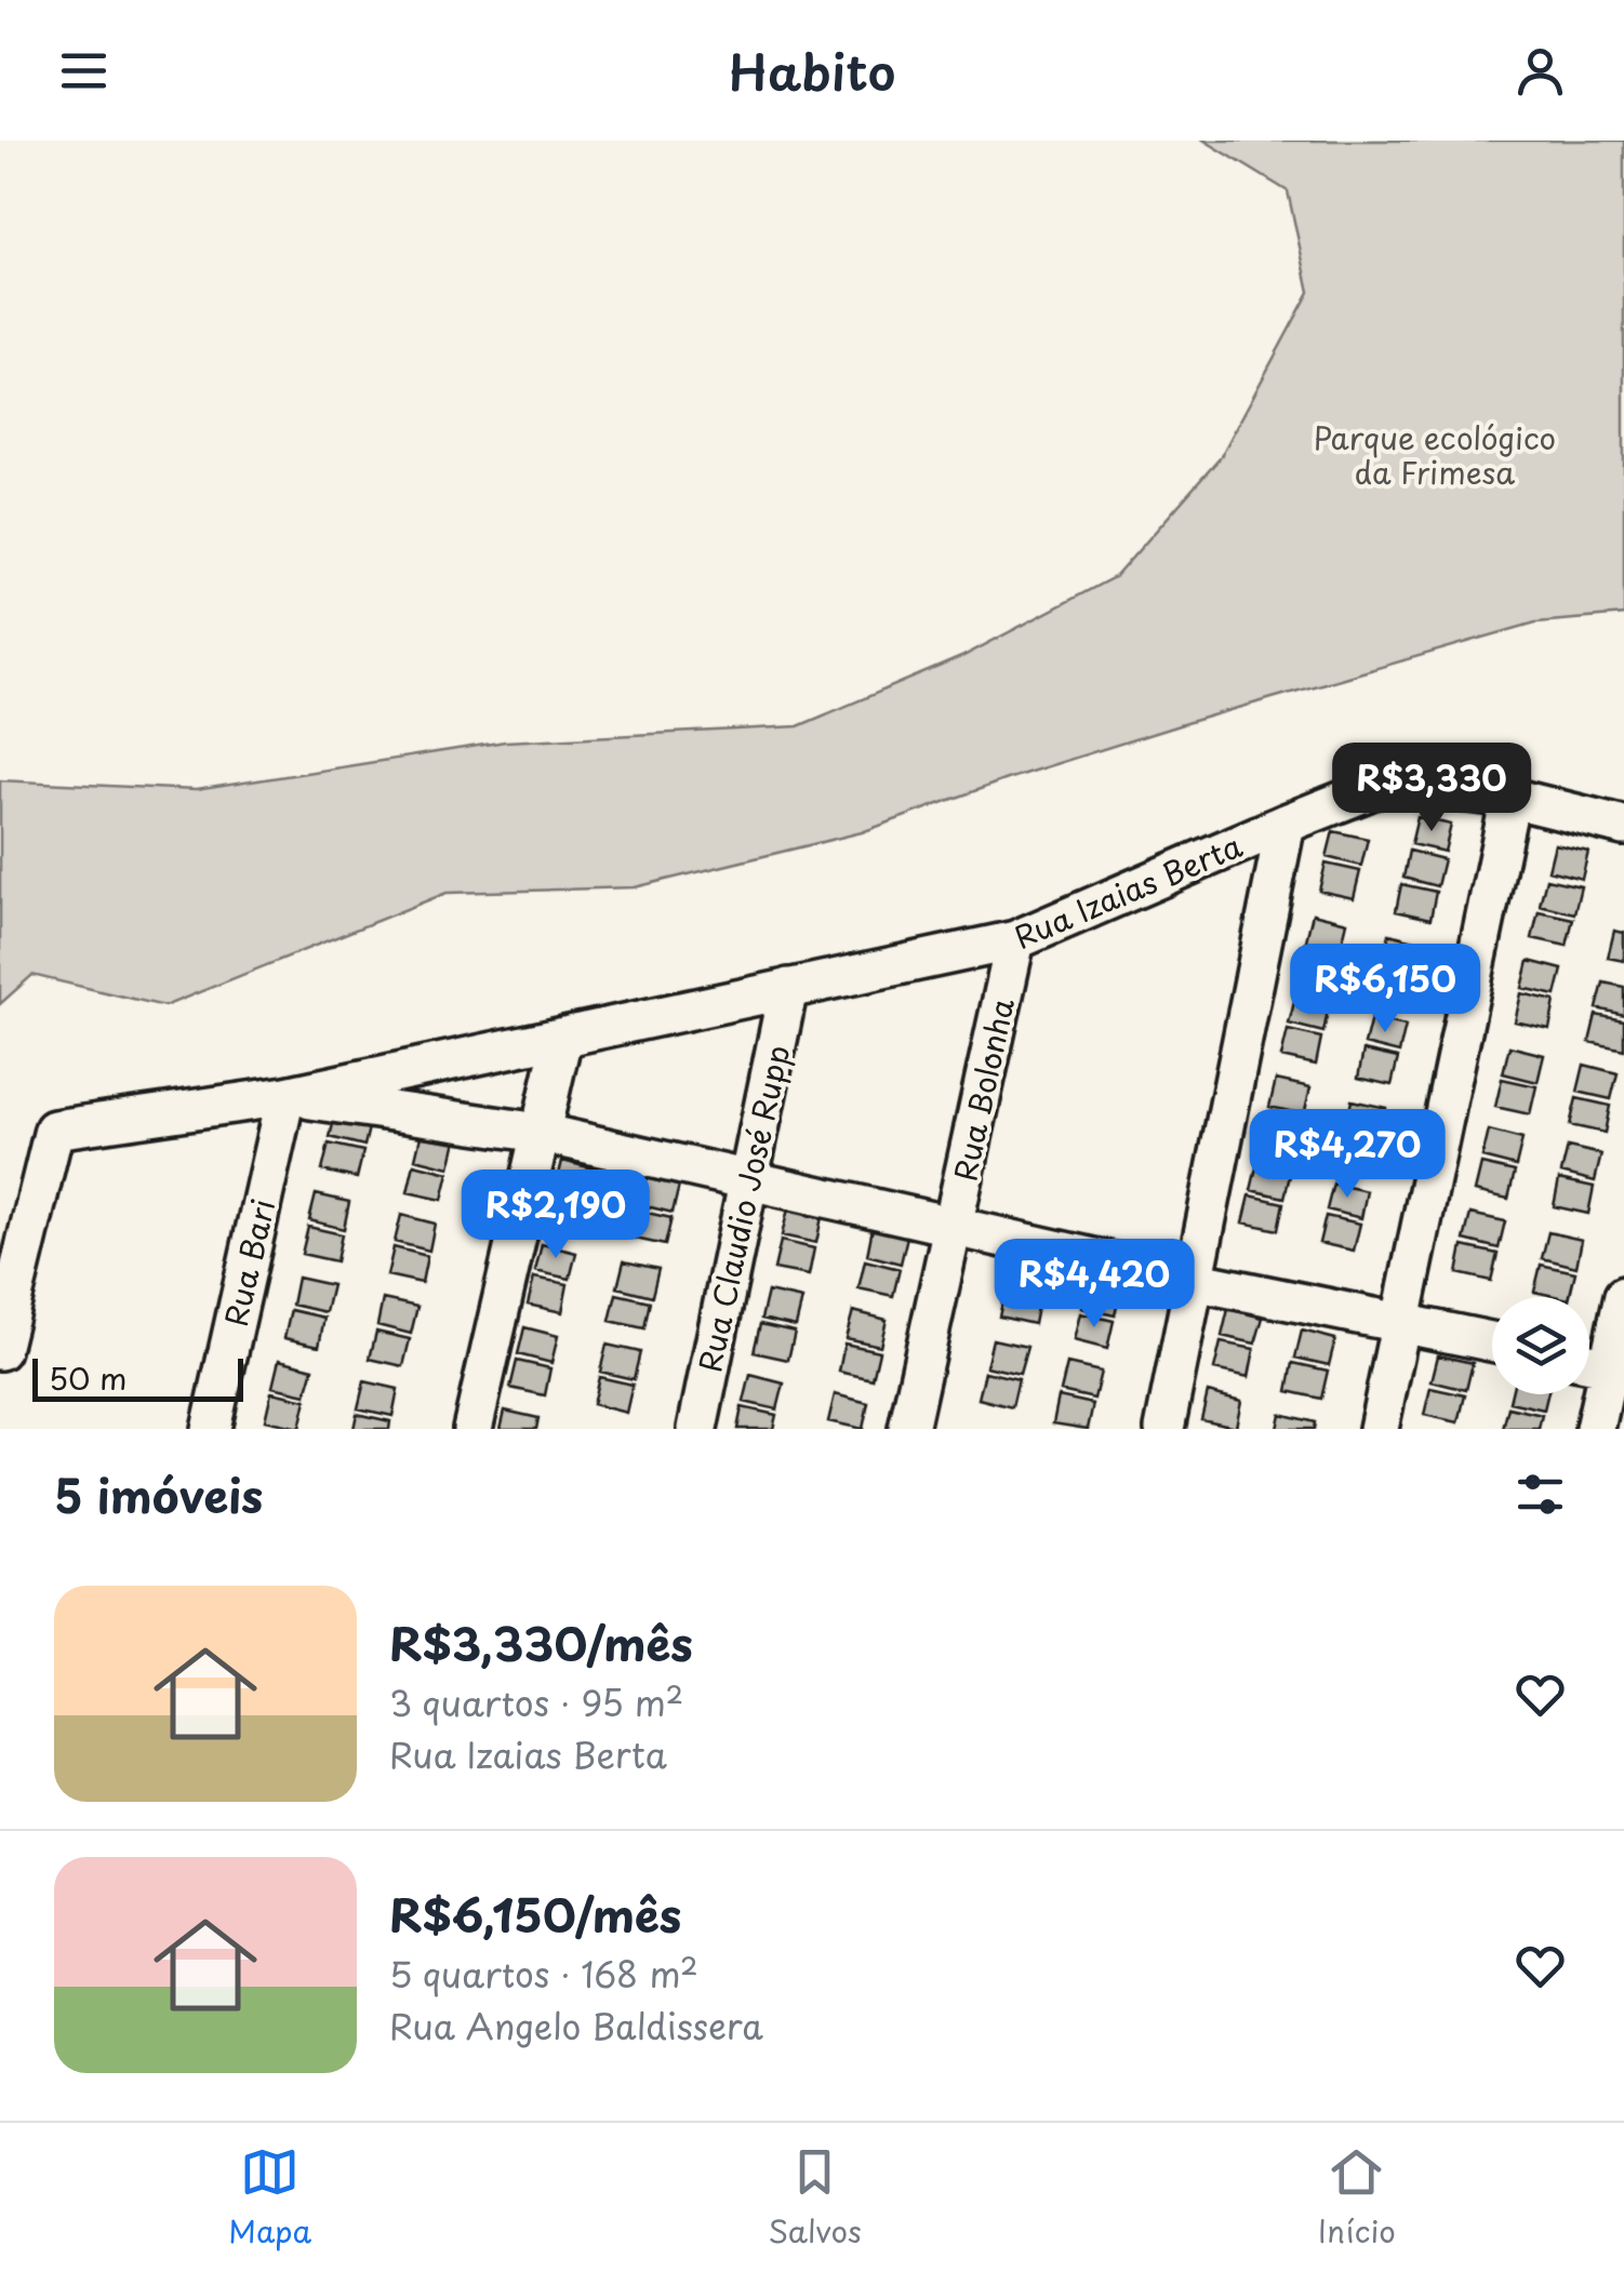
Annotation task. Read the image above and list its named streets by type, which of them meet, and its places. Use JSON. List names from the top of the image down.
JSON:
{
  "streets": {
    "street": [
      "Rua Izaias Berta",
      "Rua Bolonha",
      "Rua Claudio José Rupp",
      "Rua Bari"
    ]
  },
  "crossings": [
    ["Rua Izaias Berta", "Rua Bolonha"],
    ["Rua Izaias Berta", "Rua Claudio José Rupp"],
    ["Rua Izaias Berta", "Rua Bari"]
  ],
  "parks": ["Parque ecológico da Frimesa"],
  "scale_bar": "50 m",
  "page": {
    "header": "Habito",
    "price": [
      "R$3,330",
      "R$6,150",
      "R$4,270",
      "R$2,190",
      "R$4,420"
    ],
    "scale": "50 m",
    "heading": "5 imóveis",
    "list": [
      {
        "name": "R$3,330/mês",
        "note": "3 quartos · 95 m² · Rua Izaias Berta"
      },
      {
        "name": "R$6,150/mês",
        "note": "5 quartos · 168 m² · Rua Angelo Baldissera"
      }
    ],
    "tabs": ["Mapa", "Salvos", "Início"]
  }
}
